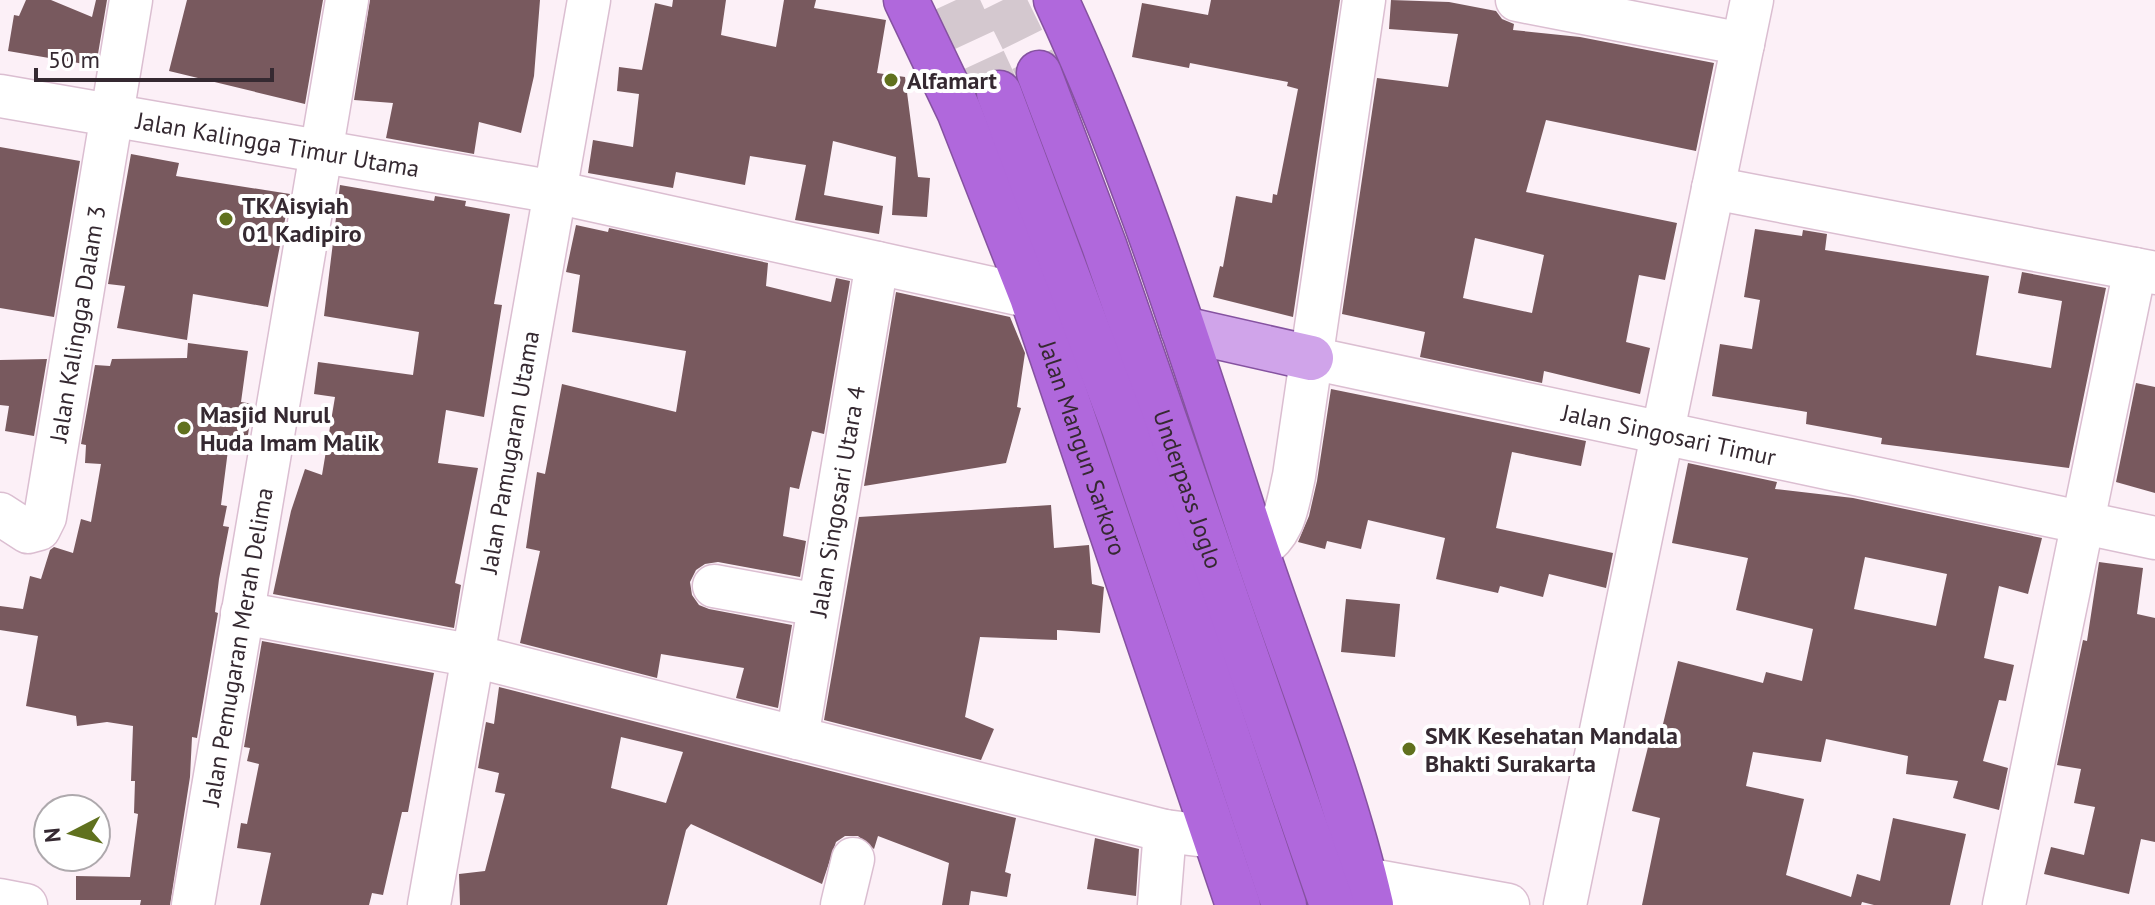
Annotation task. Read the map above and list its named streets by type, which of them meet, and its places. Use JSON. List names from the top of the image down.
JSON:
{
  "streets": {
    "highway": ["Jalan Mangun Sarkoro", "Underpass Joglo"],
    "main road": ["Jalan Singosari Timur"],
    "street": [
      "Jalan Kalingga Timur Utama",
      "Jalan Kalingga Dalam 3",
      "Jalan Pamugaran Utama",
      "Jalan Singosari Utara 4",
      "Jalan Pemugaran Merah Delima"
    ]
  },
  "crossings": [
    ["Jalan Kalingga Timur Utama", "Jalan Kalingga Dalam 3"],
    ["Jalan Kalingga Timur Utama", "Jalan Mangun Sarkoro"],
    ["Jalan Kalingga Timur Utama", "Jalan Pamugaran Utama"],
    ["Jalan Kalingga Timur Utama", "Jalan Singosari Utara 4"],
    ["Jalan Kalingga Timur Utama", "Jalan Pemugaran Merah Delima"]
  ],
  "places": [
    "Alfamart",
    "TK Aisyiah 01 Kadipiro",
    "Masjid Nurul Huda Imam Malik",
    "SMK Kesehatan Mandala Bhakti Surakarta"
  ],
  "scale_bar": "50 m",
  "north": "left"
}
